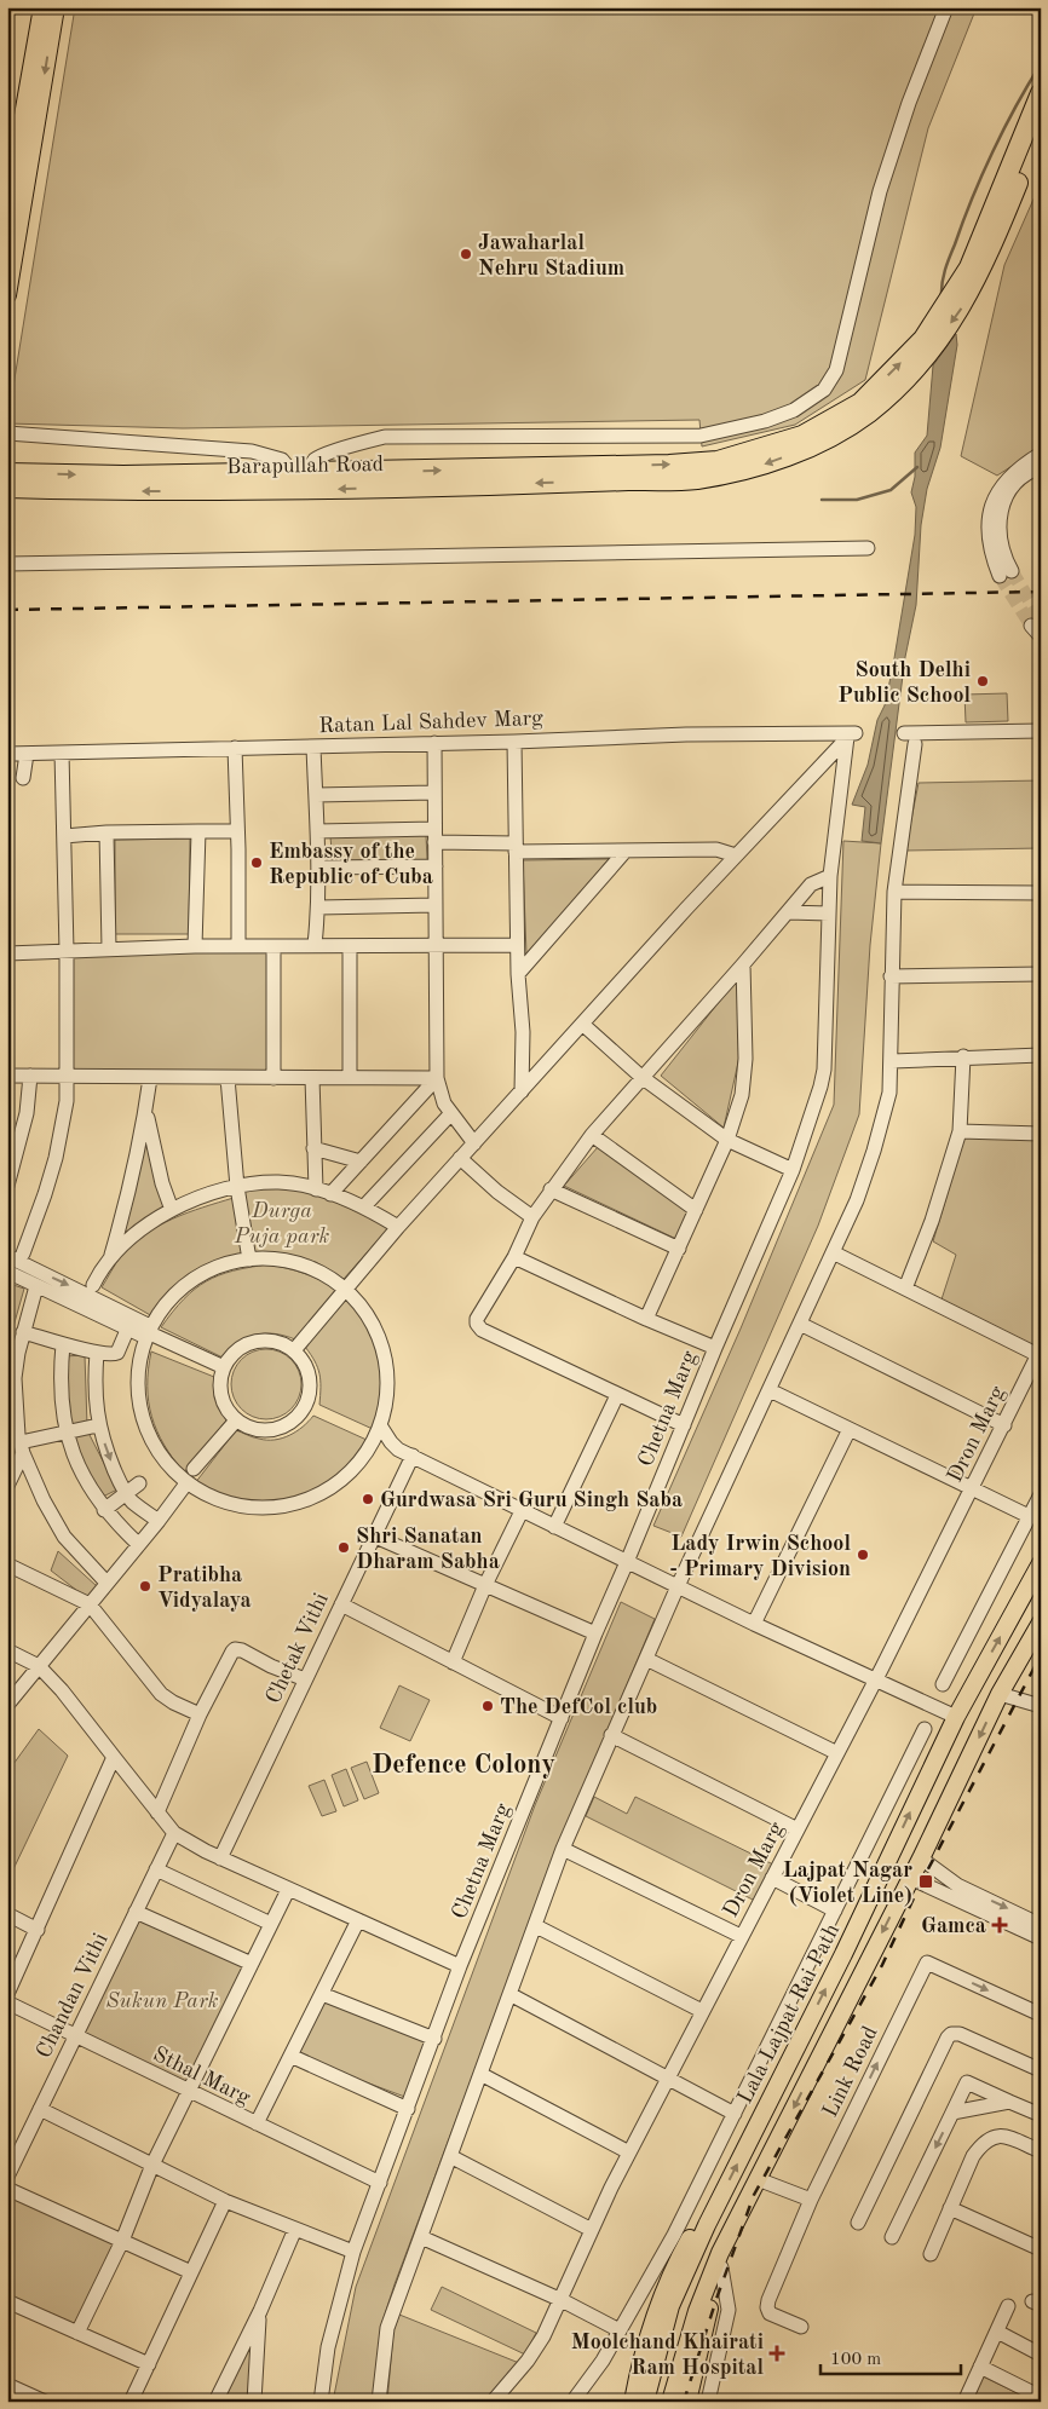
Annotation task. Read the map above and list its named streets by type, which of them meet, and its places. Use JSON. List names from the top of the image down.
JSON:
{
  "streets": {
    "highway": ["Barapullah Road"],
    "main road": ["Lala Lajpat Rai Path"],
    "street": [
      "Ratan Lal Sahdev Marg",
      "Chetna Marg",
      "Dron Marg",
      "Chetak Vithi",
      "Chandan Vithi",
      "Link Road",
      "Sthal Marg"
    ]
  },
  "crossings": [
    ["Ratan Lal Sahdev Marg", "Chetna Marg"],
    ["Chetna Marg", "Sthal Marg"],
    ["Chandan Vithi", "Sthal Marg"]
  ],
  "districts": ["Defence Colony"],
  "parks": ["Durga Puja park", "Sukun Park"],
  "places": {
    "other": [
      "Jawaharlal Nehru Stadium",
      "South Delhi Public School",
      "Embassy of the Republic of Cuba",
      "Gurdwasa Sri Guru Singh Saba",
      "Shri Sanatan Dharam Sabha",
      "Lady Irwin School - Primary Division",
      "Pratibha Vidyalaya",
      "The DefCol club"
    ],
    "transit": ["Lajpat Nagar (Violet Line)"],
    "health": ["Gamca", "Moolchand Khairati Ram Hospital"]
  },
  "scale_bar": "100 m"
}
